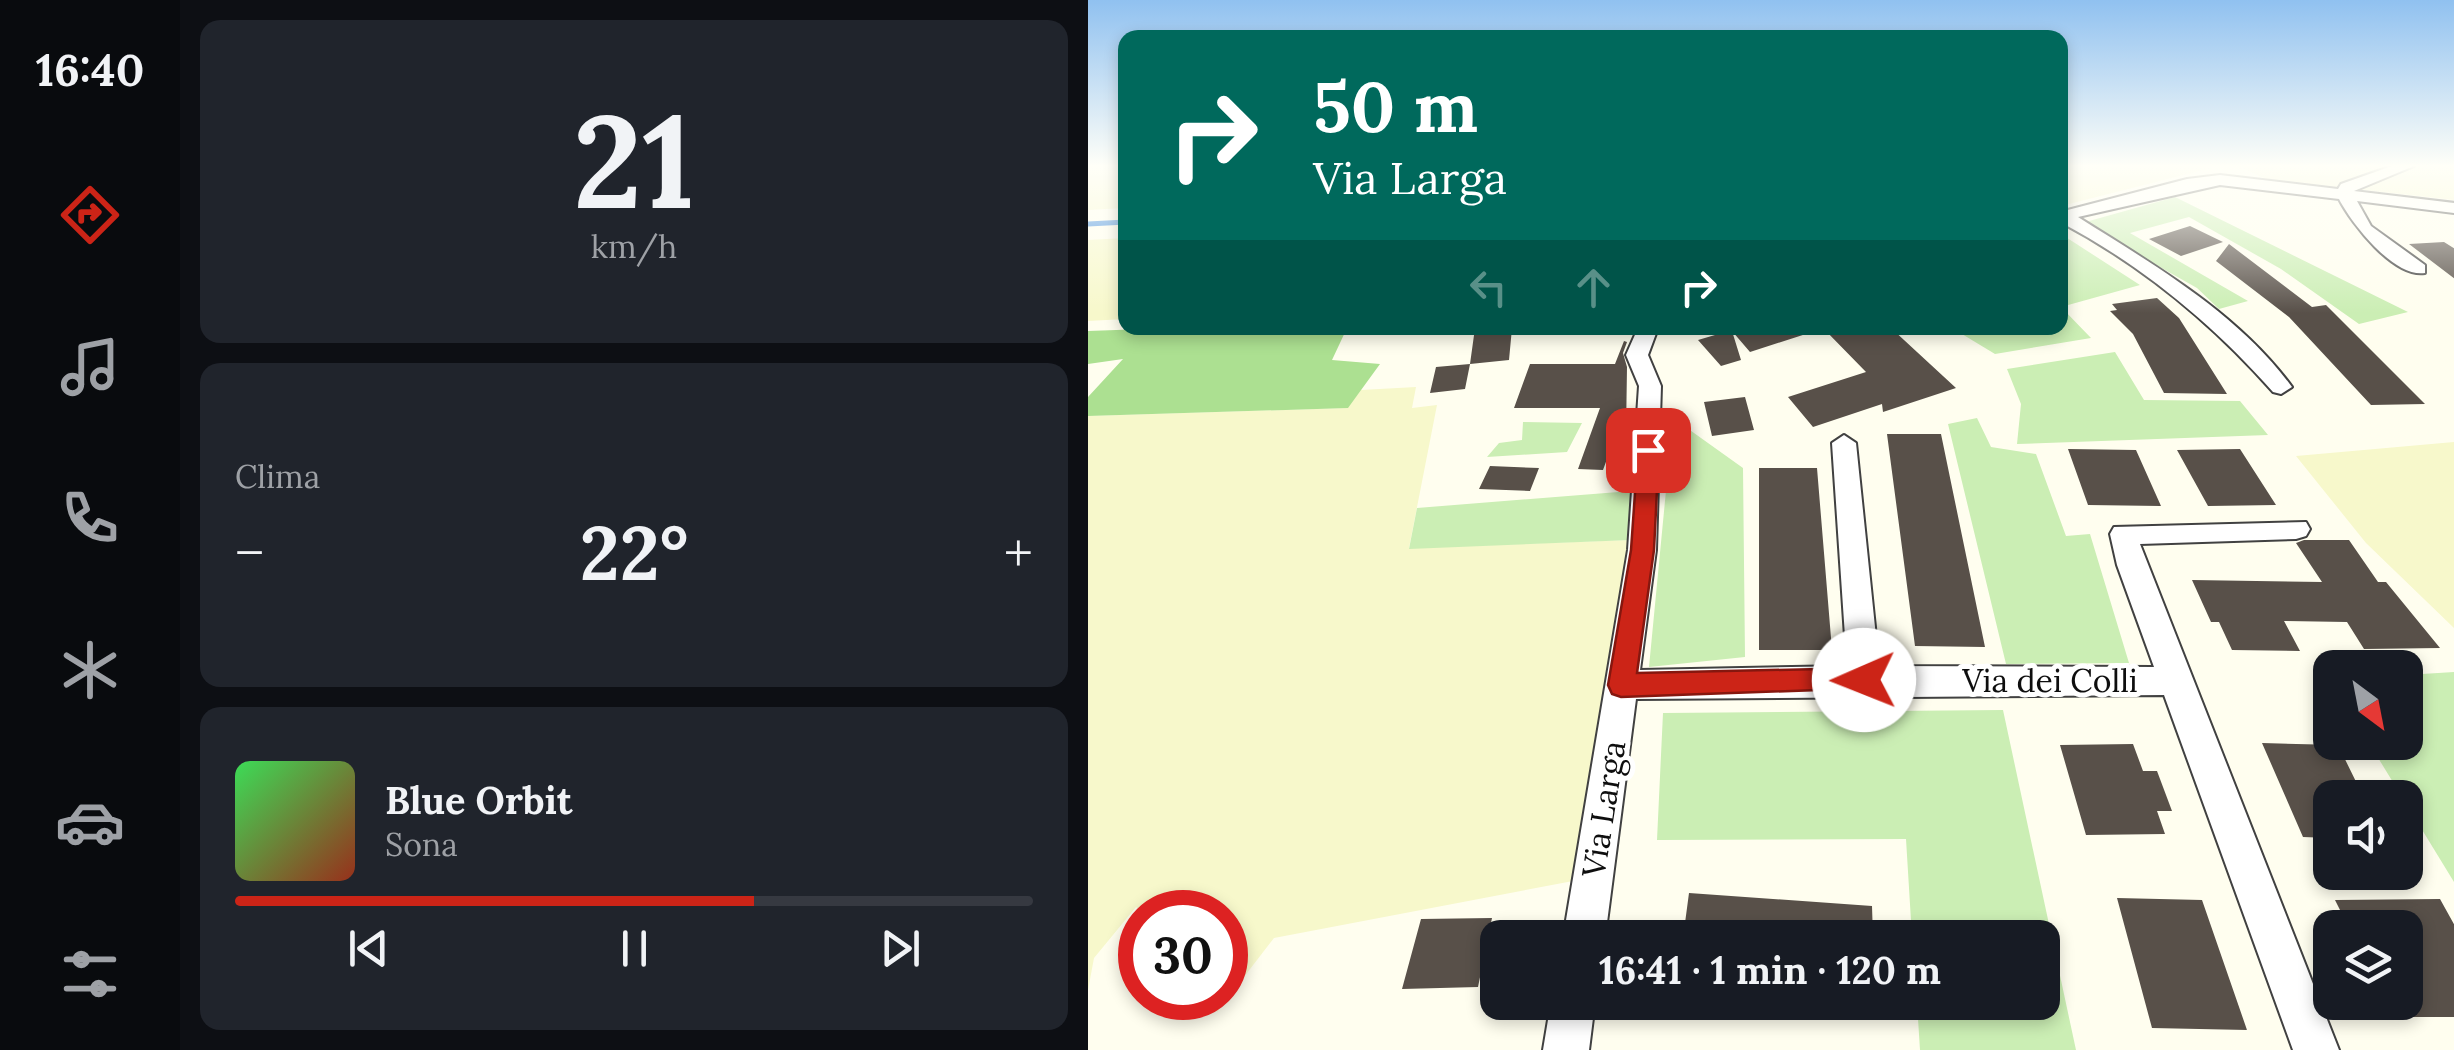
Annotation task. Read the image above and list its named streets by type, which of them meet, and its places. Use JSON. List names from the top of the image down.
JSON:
{
  "streets": {
    "street": ["Via dei Colli", "Via Larga"]
  },
  "crossings": [
    ["Via dei Colli", "Via Larga"]
  ],
  "north": "bottom right",
  "page": {
    "tabs": "16:40",
    "tile": [
      ["21", "km/h"],
      "Clima"
    ],
    "turn": ["50 m", "Via Larga"],
    "heat": ["−", "22°", "+"],
    "song": ["Blue Orbit", "Sona"],
    "limit": "30",
    "trip": "16:41 · 1 min · 120 m"
  }
}
